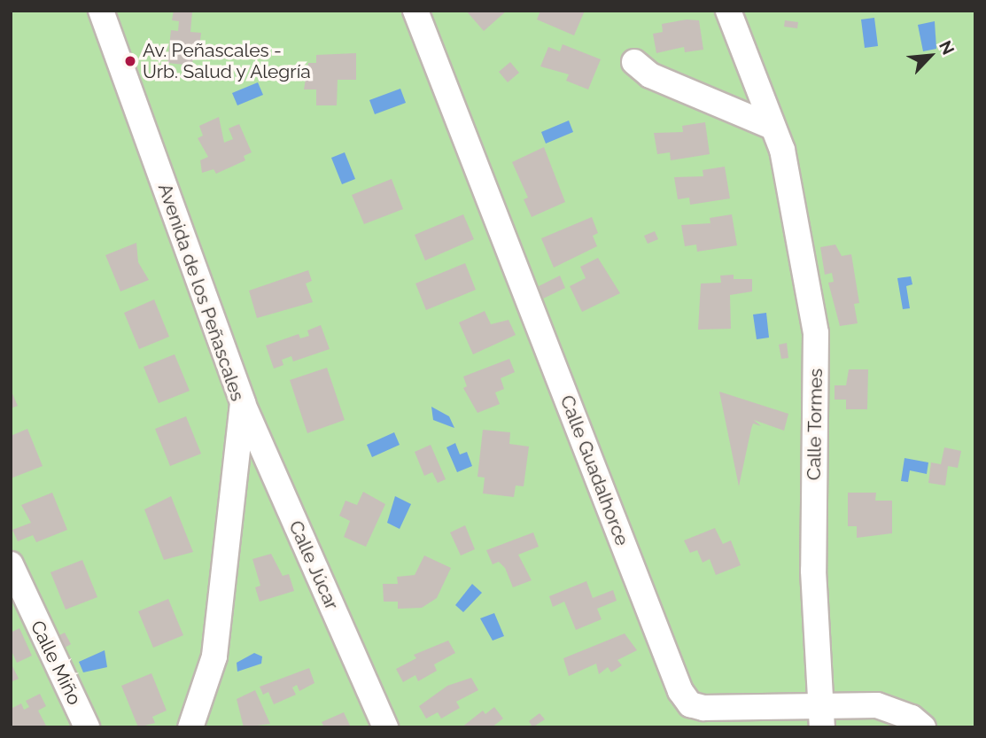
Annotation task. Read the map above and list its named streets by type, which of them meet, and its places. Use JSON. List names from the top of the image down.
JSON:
{
  "streets": {
    "street": [
      "Avenida de los Peñascales",
      "Calle Tormes",
      "Calle Guadalhorce",
      "Calle Júcar",
      "Calle Miño"
    ]
  },
  "crossings": [
    ["Avenida de los Peñascales", "Calle Júcar"],
    ["Calle Tormes", "Calle Guadalhorce"]
  ],
  "places": ["Av. Peñascales - Urb. Salud y Alegría"],
  "north": "top right"
}
